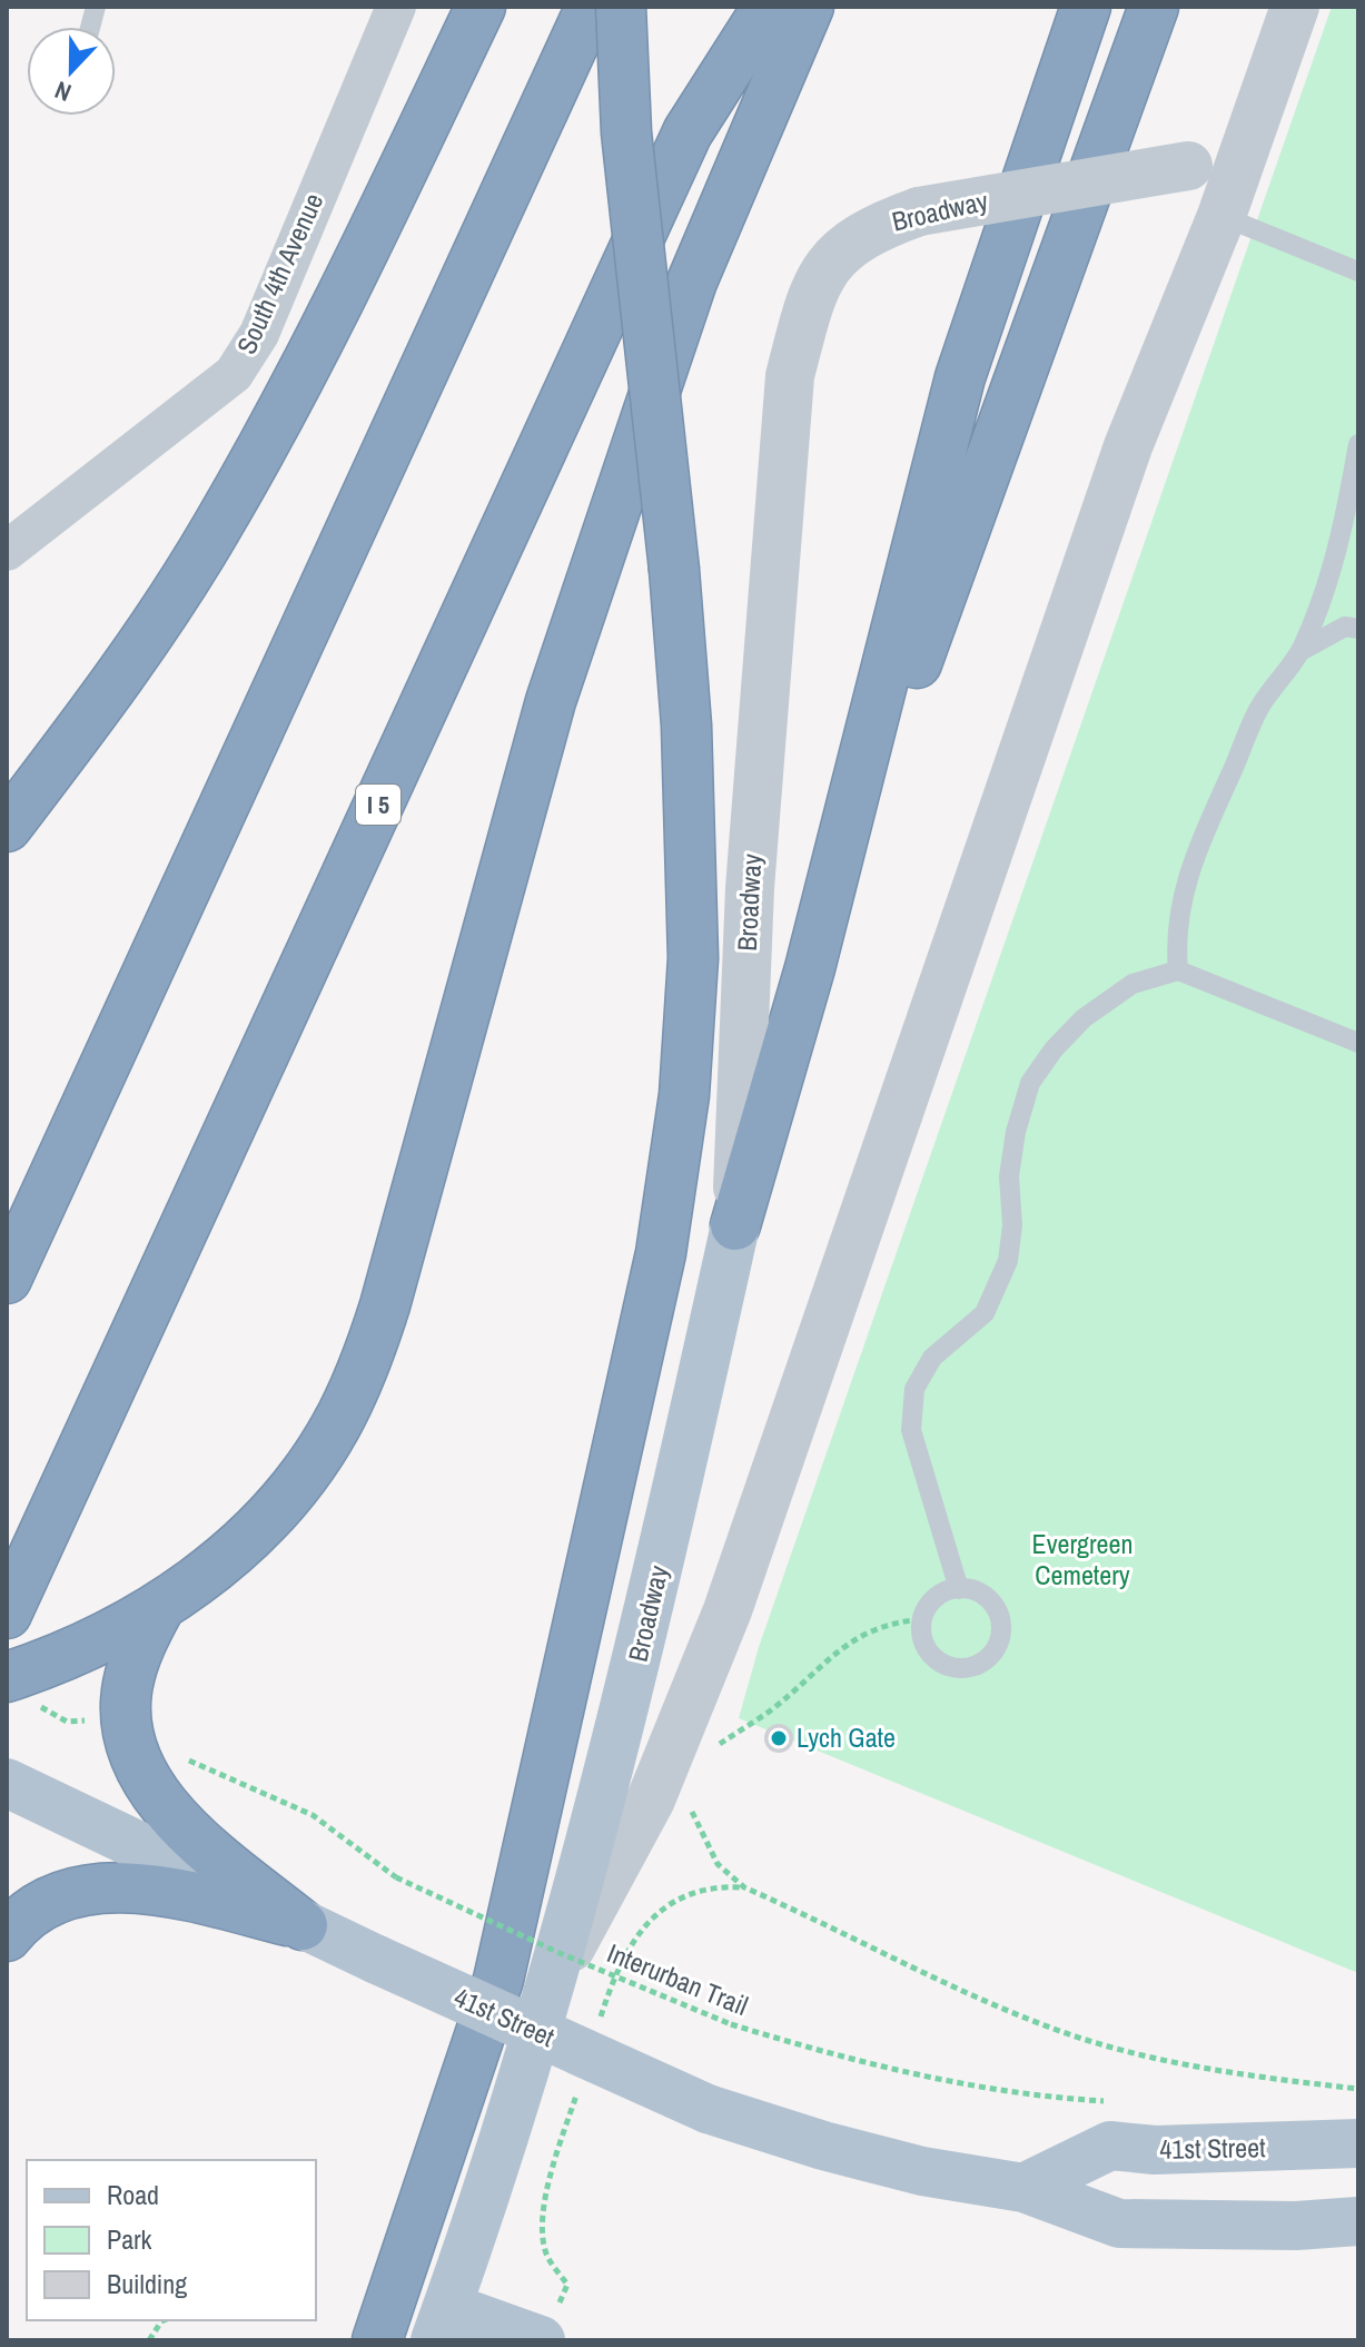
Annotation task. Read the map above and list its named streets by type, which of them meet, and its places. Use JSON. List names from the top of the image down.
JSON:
{
  "streets": {
    "highway": ["I 5"],
    "main road": ["Broadway", "41st Street"],
    "street": ["South 4th Avenue"],
    "path": ["Interurban Trail"]
  },
  "parks": ["Evergreen Cemetery"],
  "places": ["Lych Gate"],
  "legend": ["Road", "Park", "Building"],
  "north": "bottom"
}
